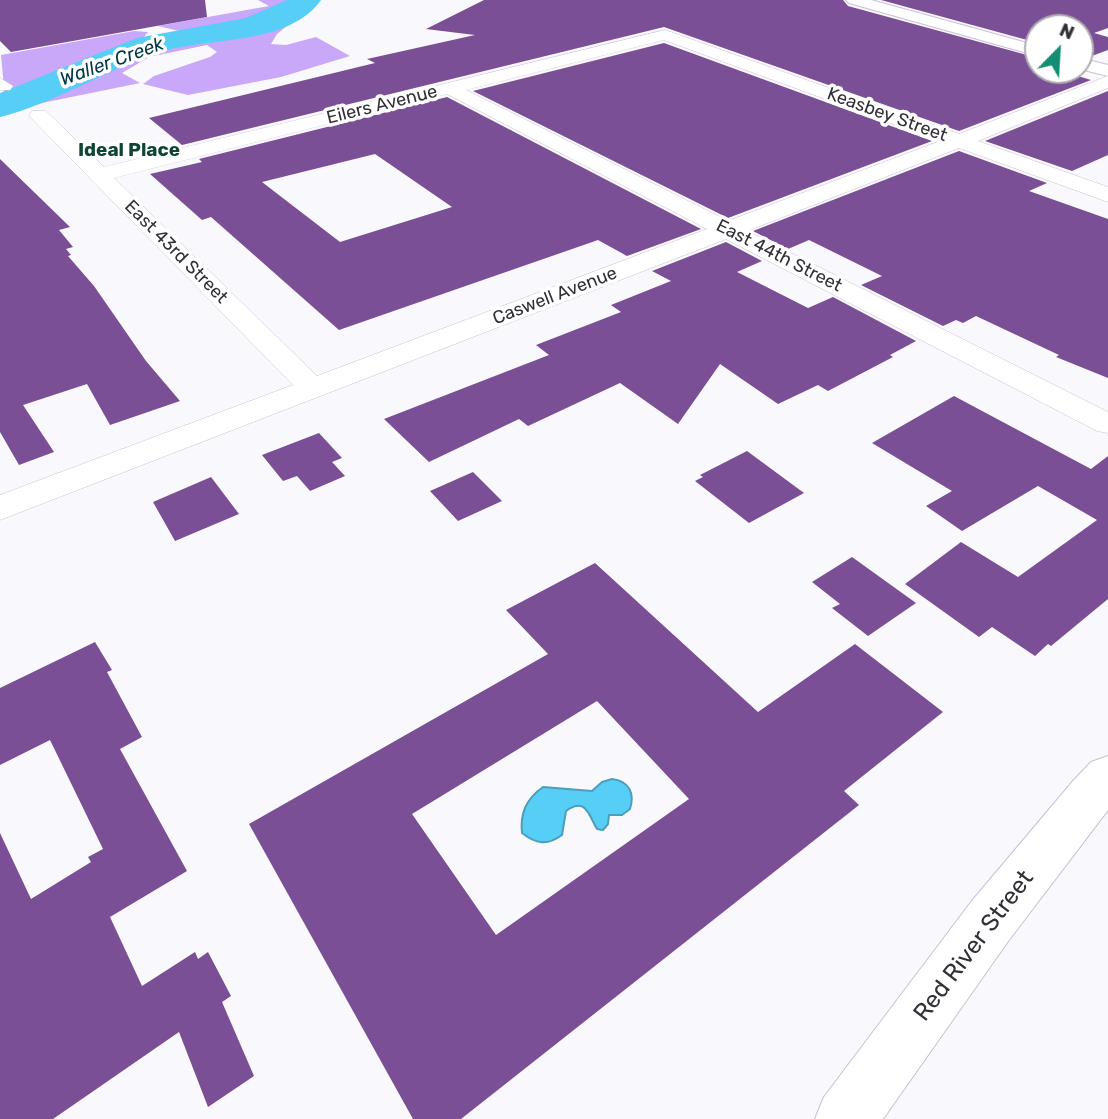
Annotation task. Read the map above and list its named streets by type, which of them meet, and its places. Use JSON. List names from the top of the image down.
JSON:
{
  "streets": {
    "main road": ["Red River Street"],
    "street": [
      "Eilers Avenue",
      "Keasbey Street",
      "East 43rd Street",
      "East 44th Street",
      "Caswell Avenue"
    ]
  },
  "crossings": [
    ["Eilers Avenue", "Keasbey Street"],
    ["Eilers Avenue", "East 43rd Street"],
    ["Eilers Avenue", "East 44th Street"],
    ["Keasbey Street", "Caswell Avenue"],
    ["East 43rd Street", "Caswell Avenue"],
    ["East 44th Street", "Caswell Avenue"]
  ],
  "districts": ["Ideal Place"],
  "water": ["Waller Creek"],
  "north": "top right"
}
